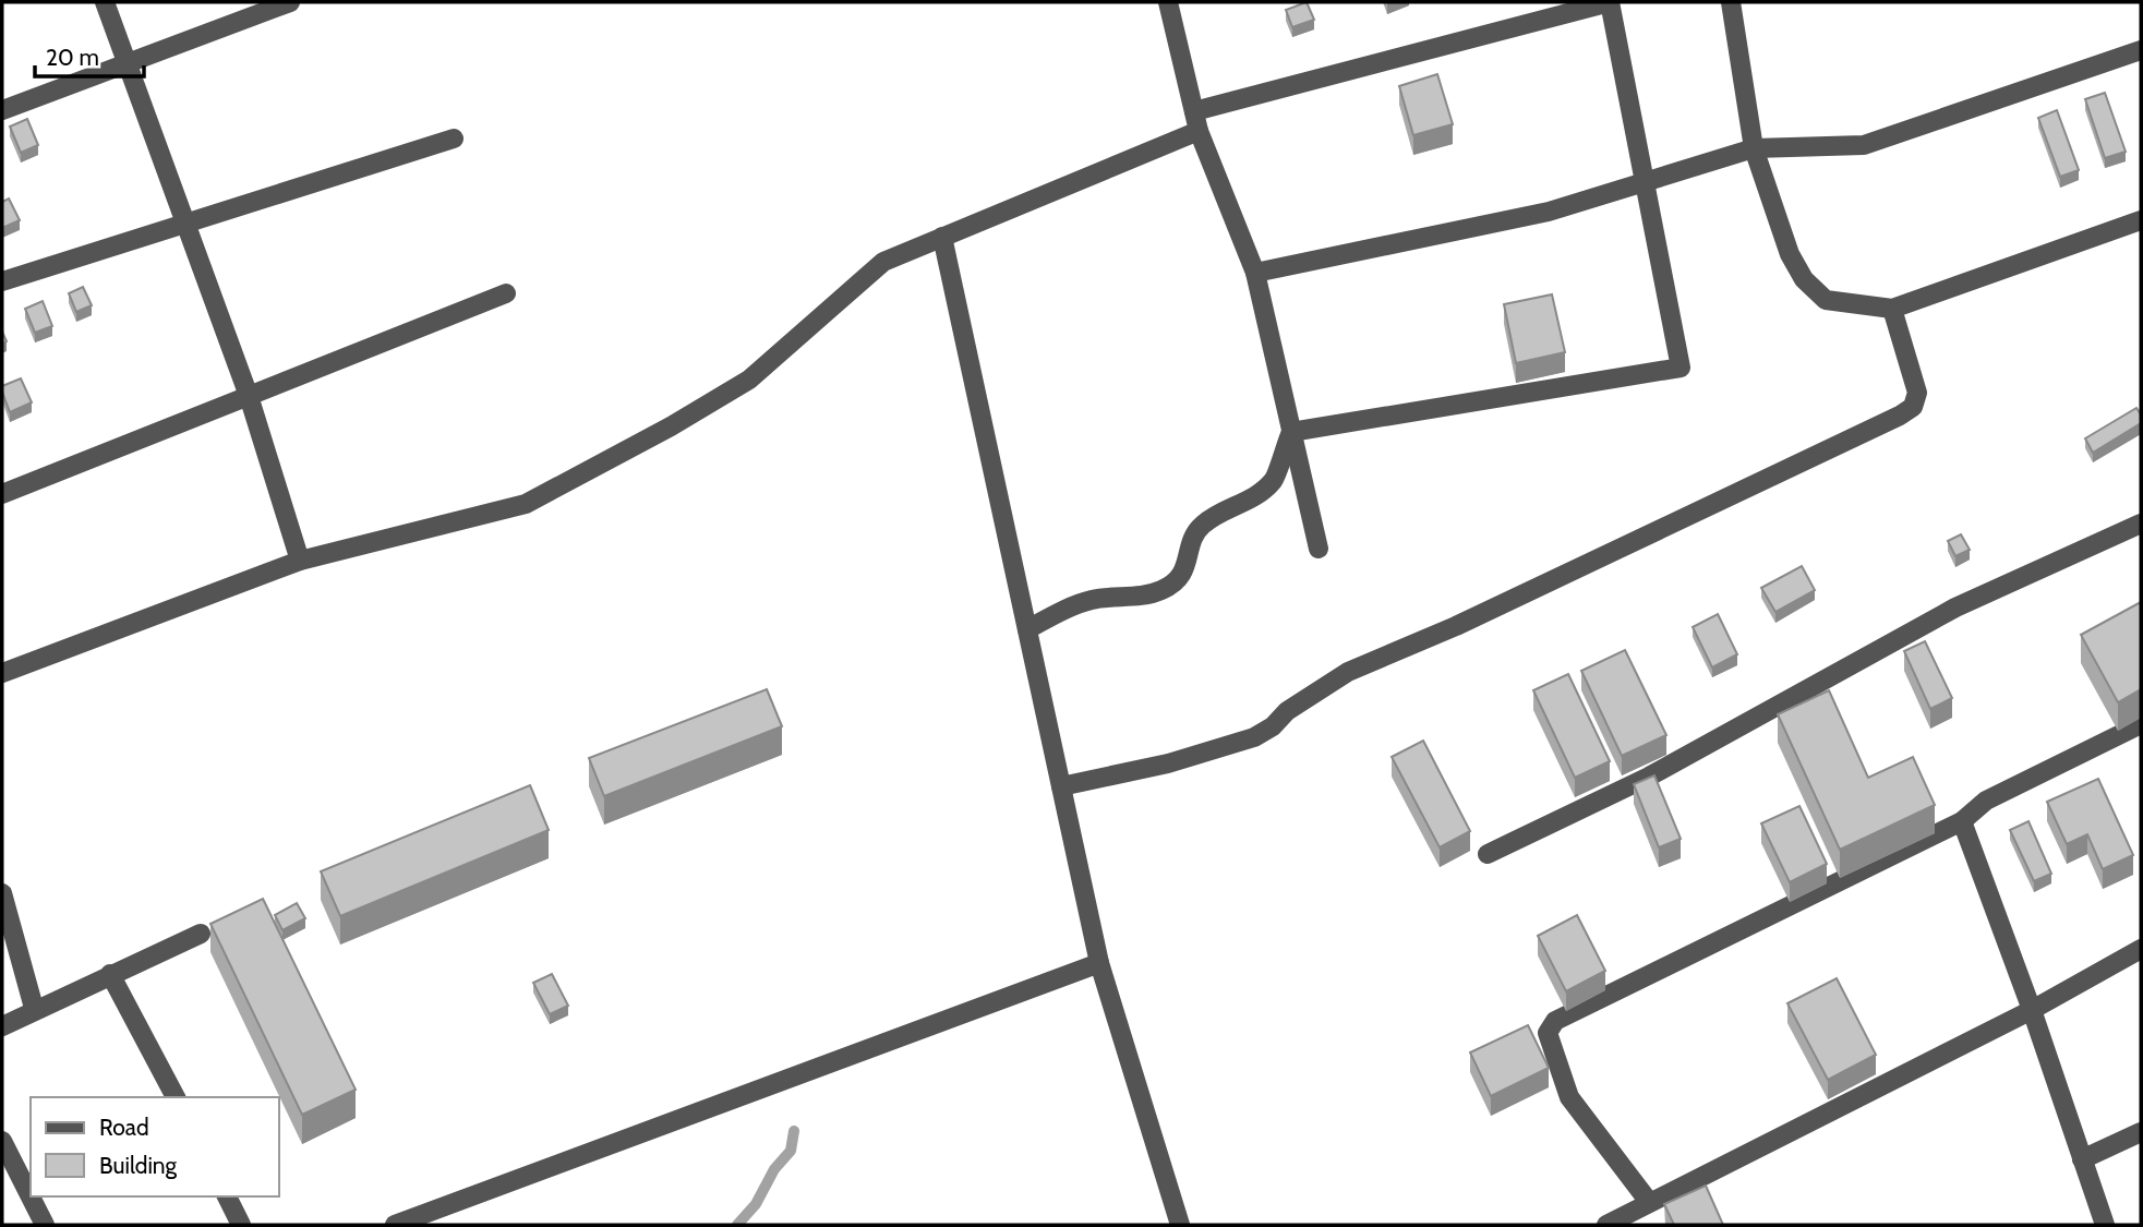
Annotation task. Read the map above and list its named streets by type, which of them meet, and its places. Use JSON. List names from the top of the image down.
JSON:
{
  "legend": ["Road", "Building"],
  "scale_bar": "20 m"
}
